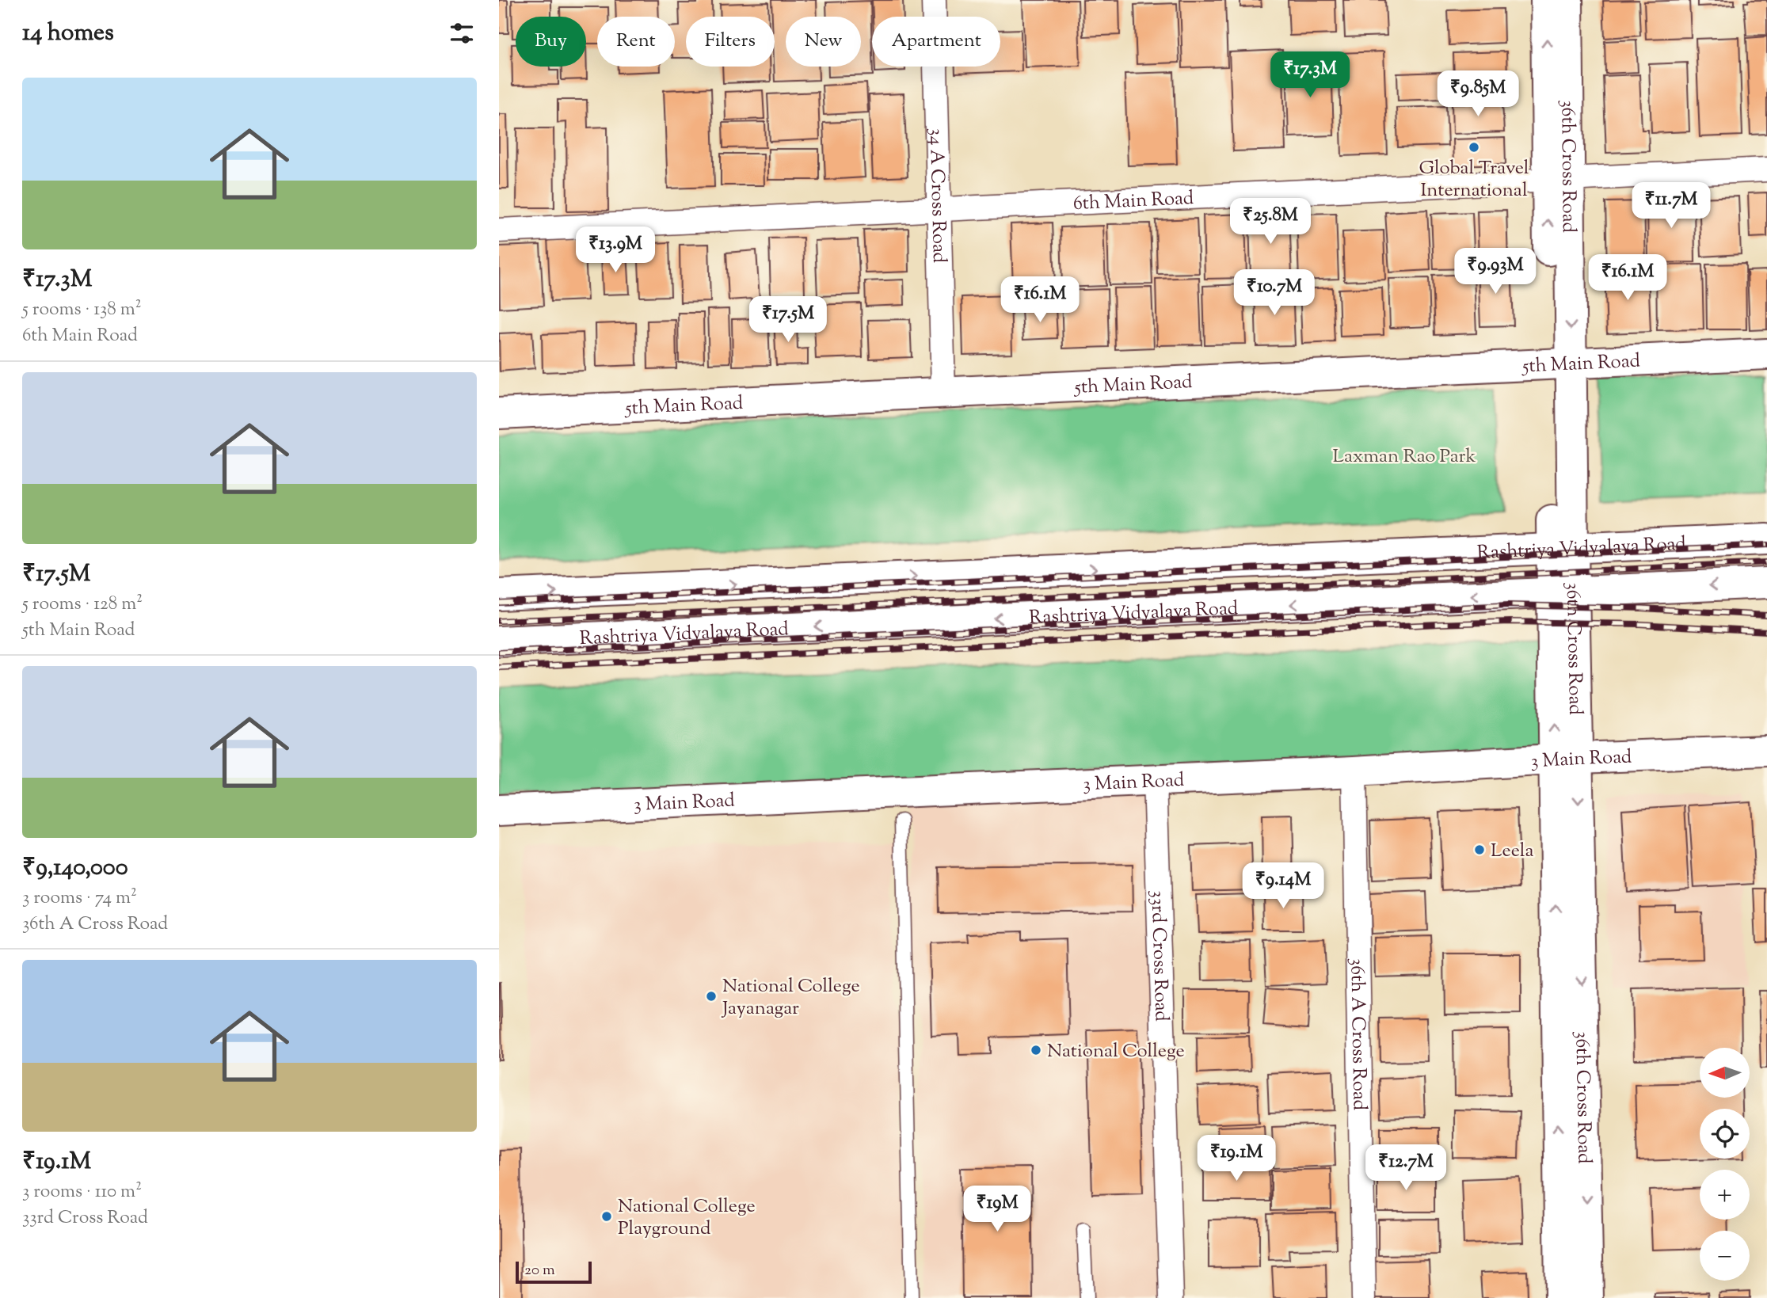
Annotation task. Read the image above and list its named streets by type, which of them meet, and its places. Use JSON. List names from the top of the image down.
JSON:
{
  "streets": {
    "main road": [
      "36th Cross Road",
      "5th Main Road",
      "Rashtriya Vidyalaya Road",
      "3 Main Road"
    ],
    "street": [
      "34 A Cross Road",
      "6th Main Road",
      "33rd Cross Road",
      "36th A Cross Road"
    ]
  },
  "crossings": [
    ["36th Cross Road", "6th Main Road"],
    ["36th Cross Road", "5th Main Road"],
    ["36th Cross Road", "Rashtriya Vidyalaya Road"],
    ["36th Cross Road", "3 Main Road"],
    ["34 A Cross Road", "6th Main Road"],
    ["34 A Cross Road", "5th Main Road"],
    ["3 Main Road", "33rd Cross Road"],
    ["3 Main Road", "36th A Cross Road"]
  ],
  "parks": ["Laxman Rao Park"],
  "places": [
    "Global Travel International",
    "Leela",
    "National College Jayanagar",
    "National College",
    "National College Playground"
  ],
  "scale_bar": "20 m",
  "north": "left",
  "page": {
    "heading": "14 homes",
    "chip": [
      "Buy",
      "Rent",
      "Filters",
      "New",
      "Apartment"
    ],
    "price": [
      "₹17.3M",
      "₹9.85M",
      "₹11.7M",
      "₹25.8M",
      "₹13.9M",
      "₹9.93M",
      "₹16.1M",
      "₹10.7M",
      "₹16.1M",
      "₹17.5M",
      "₹9.14M",
      "₹19.1M",
      "₹12.7M",
      "₹19M"
    ],
    "list": [
      {
        "name": "₹17.3M",
        "note": "5 rooms · 138 m² · 6th Main Road"
      },
      {
        "name": "₹17.5M",
        "note": "5 rooms · 128 m² · 5th Main Road"
      },
      {
        "name": "₹9,140,000",
        "note": "3 rooms · 74 m² · 36th A Cross Road"
      },
      {
        "name": "₹19.1M",
        "note": "3 rooms · 110 m² · 33rd Cross Road"
      }
    ],
    "map_buttons": ["+", "−"],
    "scale": "20 m"
  }
}
